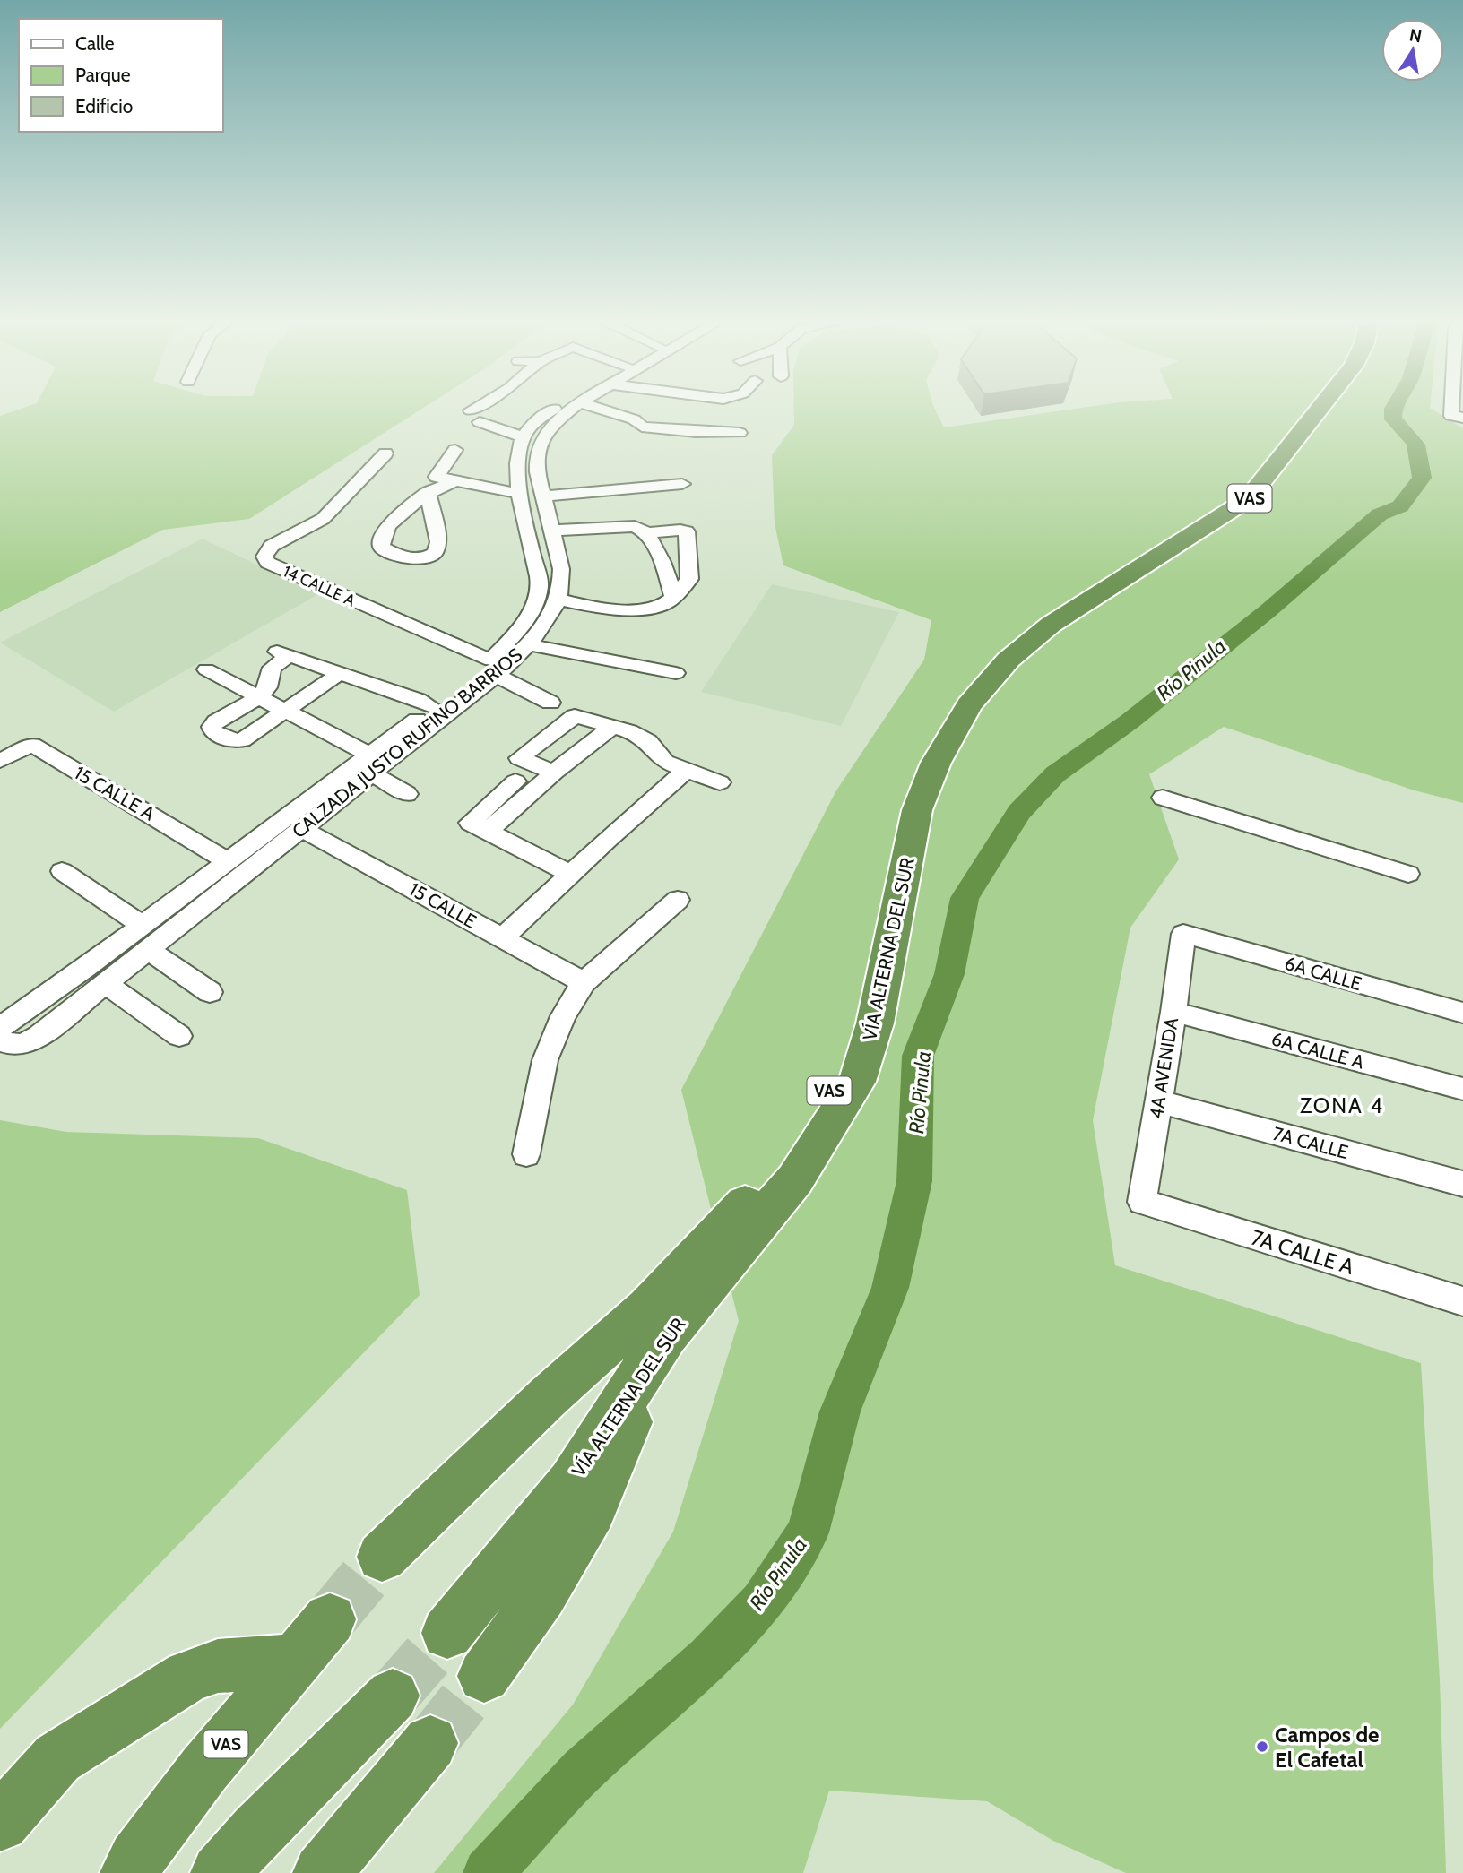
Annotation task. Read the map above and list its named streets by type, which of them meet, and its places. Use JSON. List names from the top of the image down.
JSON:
{
  "streets": {
    "highway": ["VAS", "VÍA ALTERNA DEL SUR"],
    "street": [
      "14 CALLE A",
      "CALZADA JUSTO RUFINO BARRIOS",
      "15 CALLE A",
      "15 CALLE",
      "6A CALLE",
      "6A CALLE A",
      "4A AVENIDA",
      "7A CALLE",
      "7A CALLE A"
    ]
  },
  "crossings": [
    ["14 CALLE A", "CALZADA JUSTO RUFINO BARRIOS"],
    ["CALZADA JUSTO RUFINO BARRIOS", "15 CALLE A"],
    ["CALZADA JUSTO RUFINO BARRIOS", "15 CALLE"],
    ["6A CALLE", "4A AVENIDA"],
    ["6A CALLE A", "4A AVENIDA"],
    ["4A AVENIDA", "7A CALLE"],
    ["4A AVENIDA", "7A CALLE A"]
  ],
  "districts": ["ZONA 4"],
  "water": ["Río Pinula"],
  "places": ["Campos de El Cafetal"],
  "legend": ["Calle", "Parque", "Edificio"],
  "north": "top"
}
